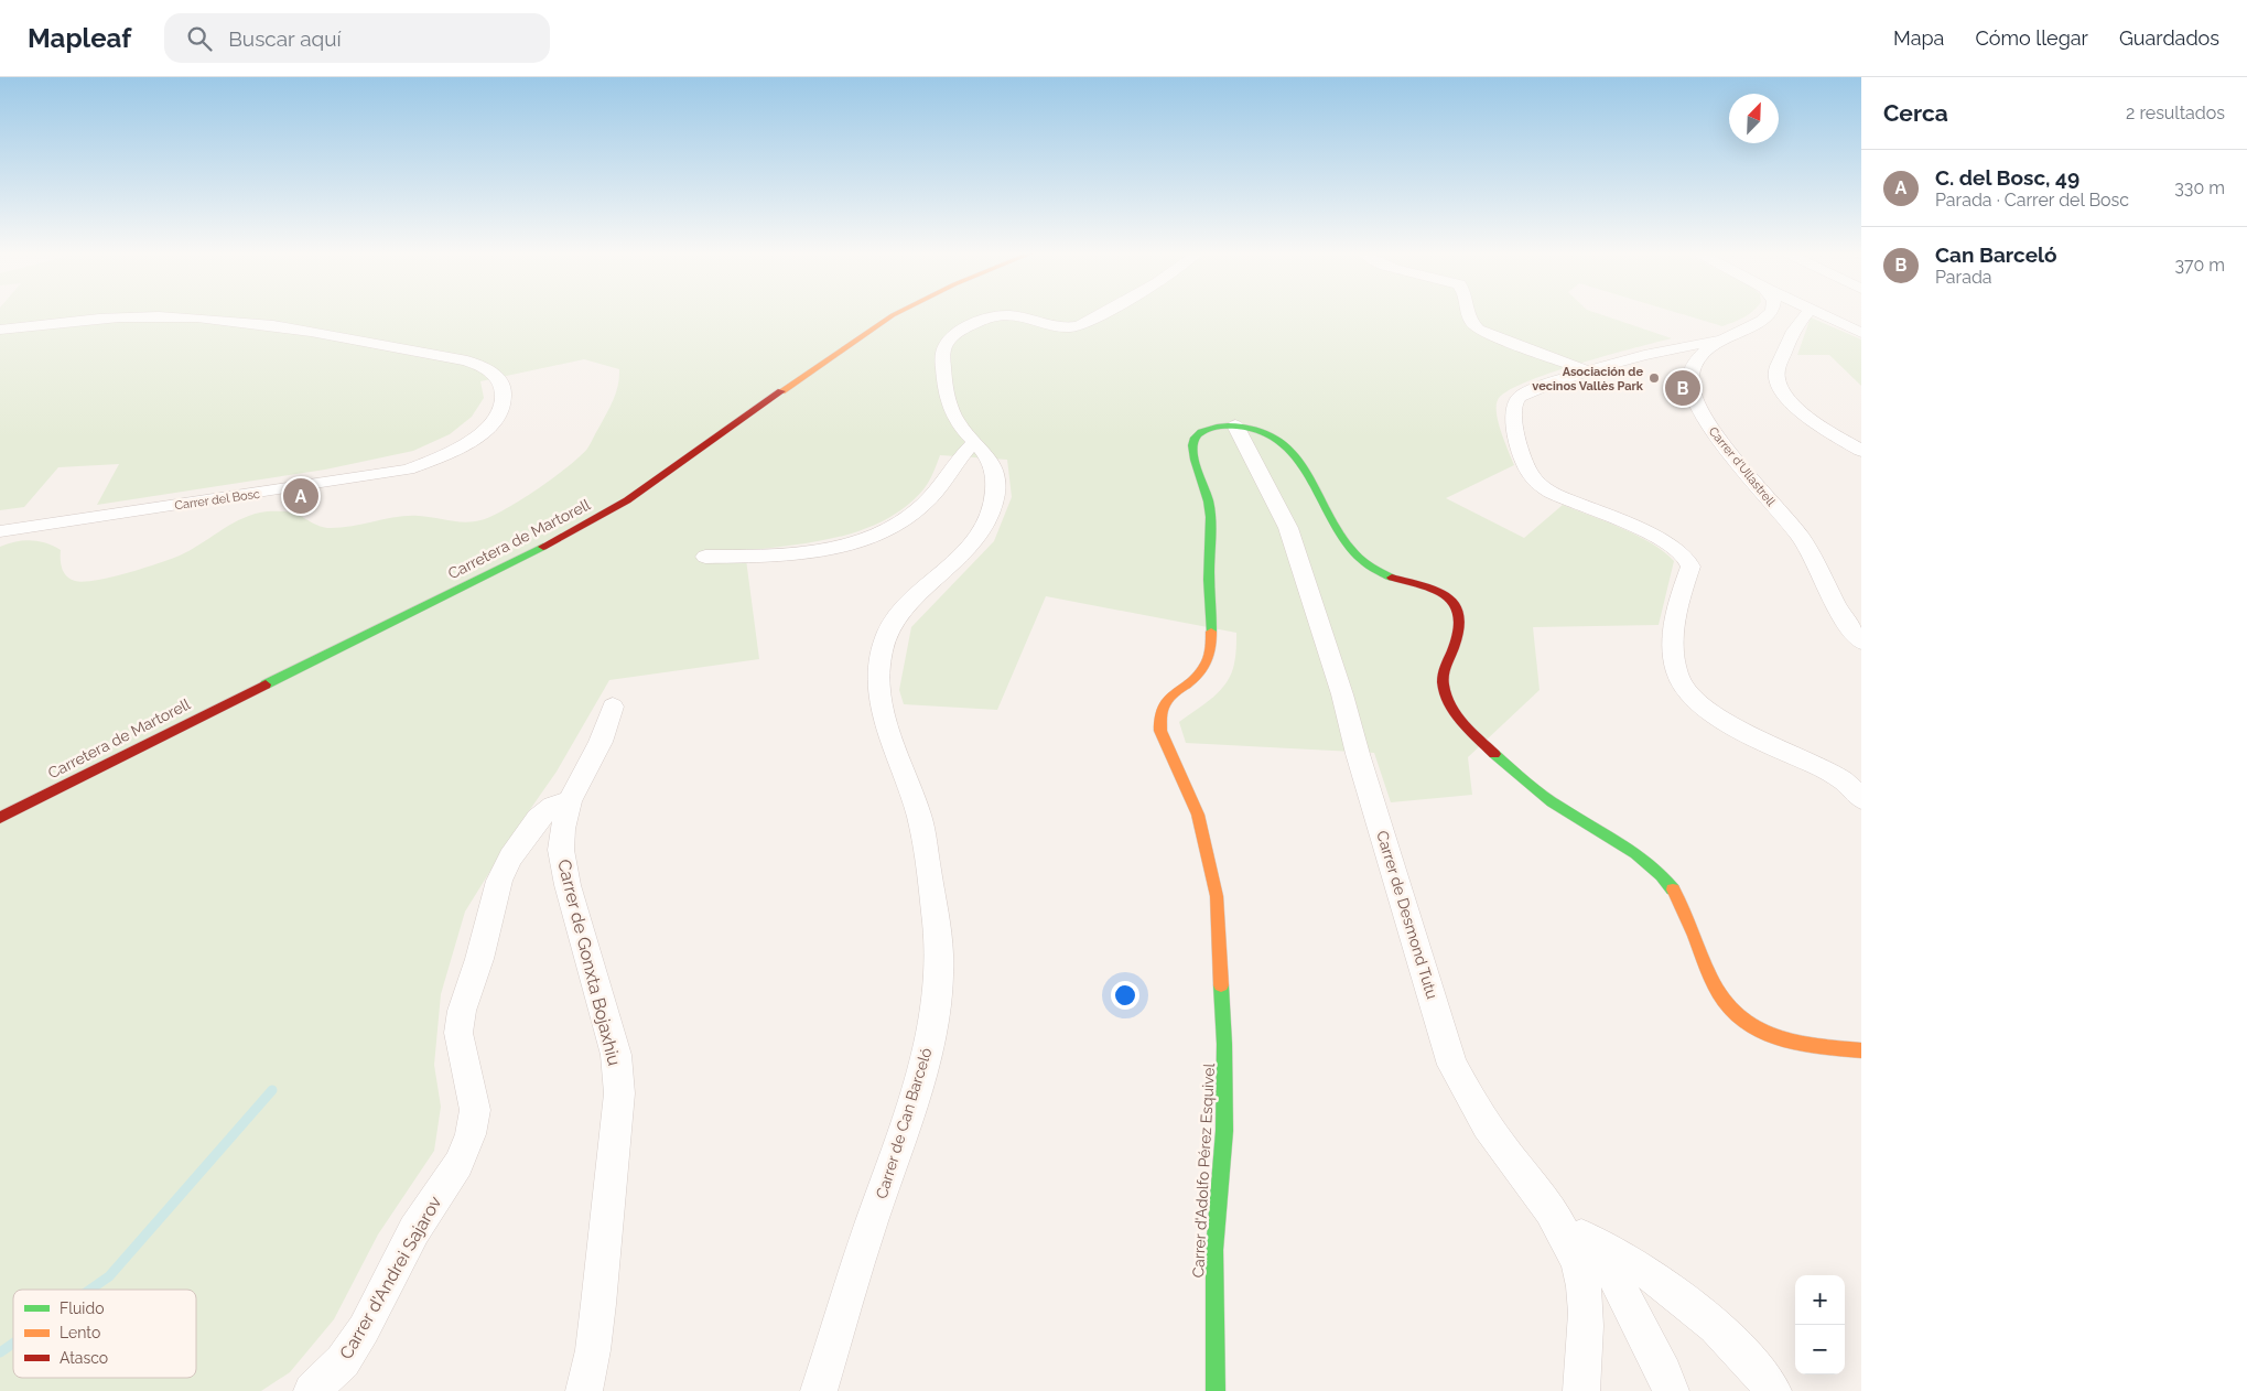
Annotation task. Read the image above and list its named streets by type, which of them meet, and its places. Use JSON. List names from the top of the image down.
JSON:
{
  "streets": {
    "street": [
      "Carrer d'Ullastrell",
      "Carrer del Bosc",
      "Carretera de Martorell",
      "Carrer de Desmond Tutu",
      "Carrer de Gonxta Bojaxhiu",
      "Carrer de Can Barceló",
      "Carrer d'Adolfo Pérez Esquivel",
      "Carrer d'Andrei Sajarov"
    ]
  },
  "crossings": [
    ["Carrer de Desmond Tutu", "Carrer d'Adolfo Pérez Esquivel"],
    ["Carrer de Gonxta Bojaxhiu", "Carrer d'Andrei Sajarov"]
  ],
  "places": ["Asociación de vecinos Vallès Park"],
  "legend": ["Fluido", "Lento", "Atasco"],
  "north": "top right",
  "page": {
    "header": "Mapleaf",
    "search": "Buscar aquí",
    "nav": ["Mapa", "Cómo llegar", "Guardados"],
    "heading": ["Cerca", "2 resultados"],
    "list": [
      {
        "mark": "A",
        "name": "C. del Bosc, 49",
        "note": "Parada · Carrer del Bosc",
        "value": "330 m"
      },
      {
        "mark": "B",
        "name": "Can Barceló",
        "note": "Parada",
        "value": "370 m"
      }
    ],
    "pins": ["B", "A"],
    "map_buttons": ["+", "−"]
  }
}
